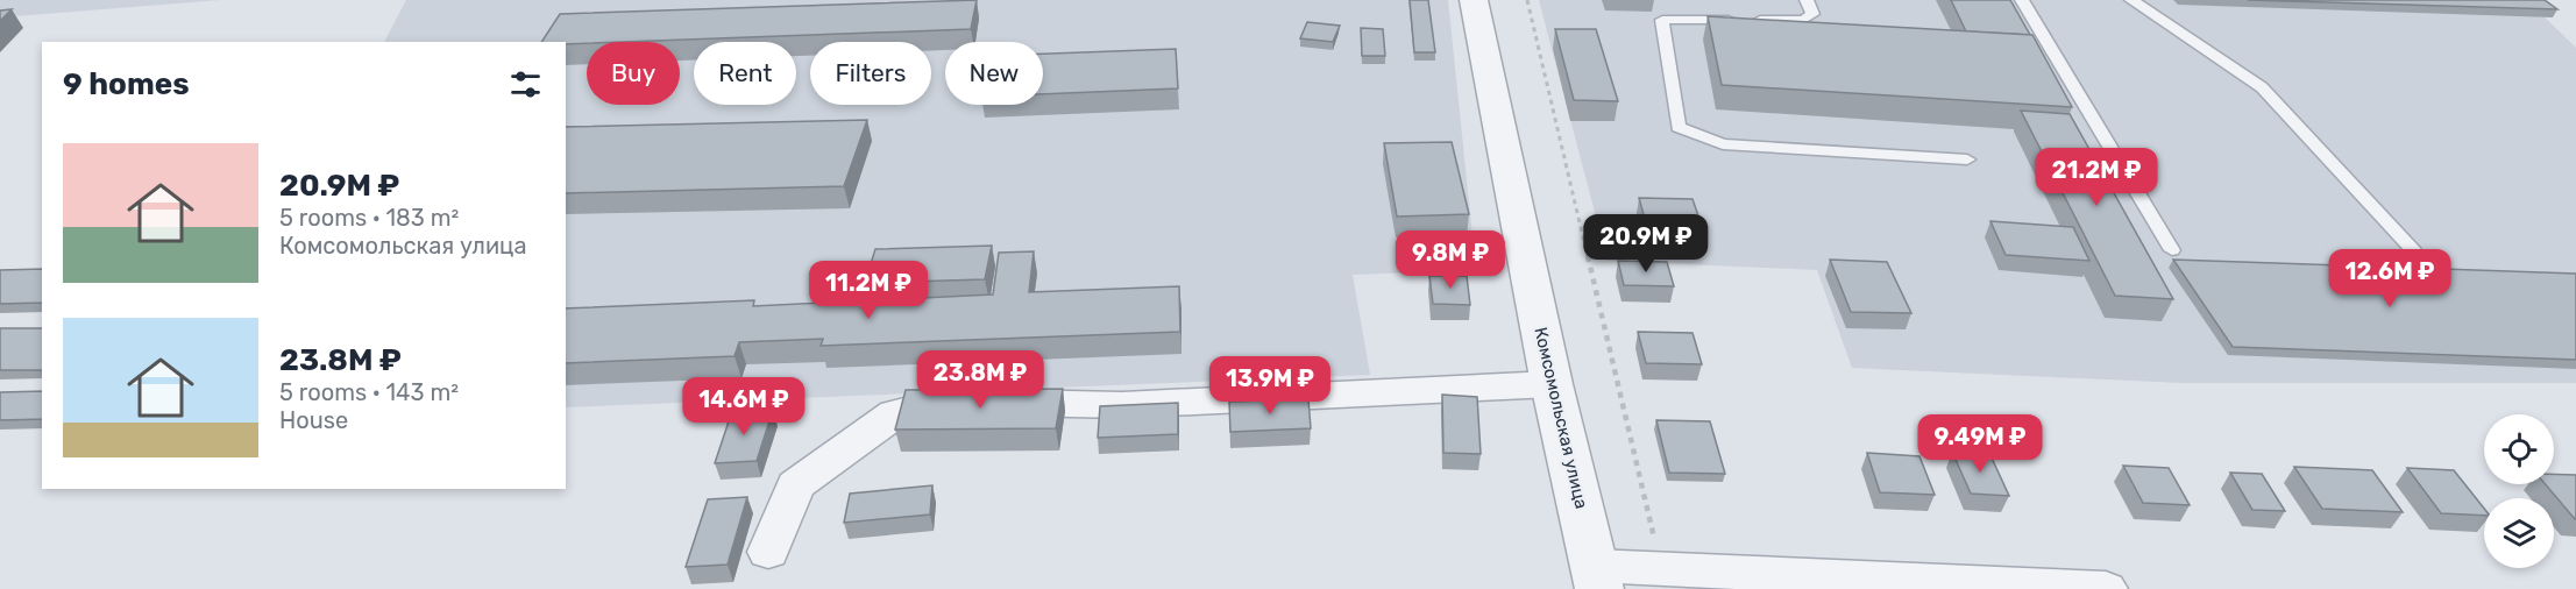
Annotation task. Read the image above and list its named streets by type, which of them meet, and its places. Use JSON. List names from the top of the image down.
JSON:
{
  "streets": {
    "street": ["Комсомольская улица"]
  },
  "page": {
    "chip": [
      "Buy",
      "Rent",
      "Filters",
      "New"
    ],
    "heading": "9 homes",
    "list": [
      {
        "name": "20.9M ₽",
        "note": "5 rooms · 183 m² · Комсомольская улица"
      },
      {
        "name": "23.8M ₽",
        "note": "5 rooms · 143 m² · House"
      }
    ],
    "price": [
      "21.2M ₽",
      "20.9M ₽",
      "9.8M ₽",
      "12.6M ₽",
      "11.2M ₽",
      "23.8M ₽",
      "13.9M ₽",
      "14.6M ₽",
      "9.49M ₽"
    ]
  }
}
